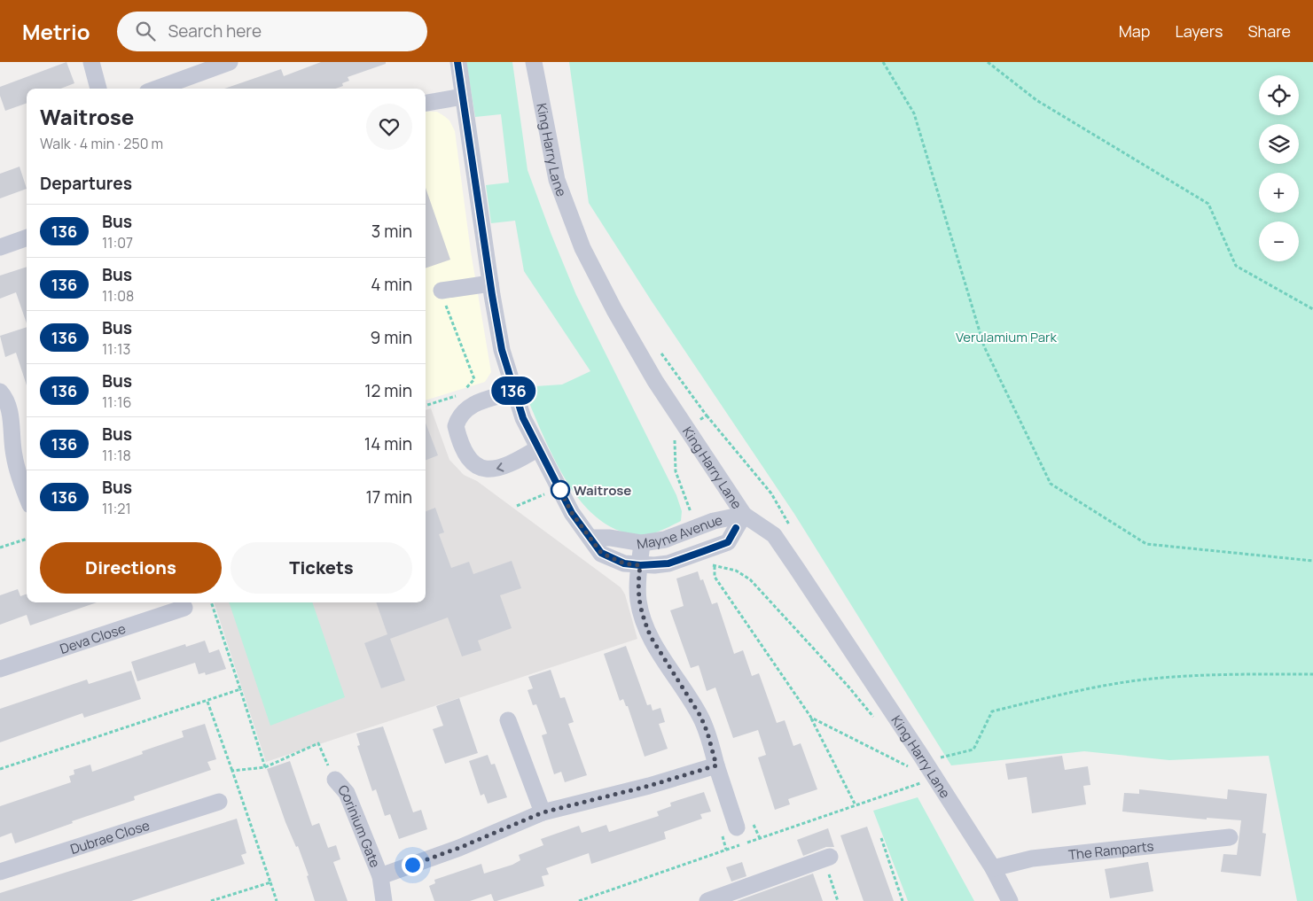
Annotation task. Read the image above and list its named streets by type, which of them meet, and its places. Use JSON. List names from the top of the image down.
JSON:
{
  "streets": {
    "street": [
      "King Harry Lane",
      "Mayne Avenue",
      "Deva Close",
      "Corinium Gate",
      "Dubrae Close",
      "The Ramparts"
    ]
  },
  "crossings": [
    ["King Harry Lane", "Mayne Avenue"],
    ["King Harry Lane", "The Ramparts"]
  ],
  "parks": ["Verulamium Park"],
  "places": ["Waitrose"],
  "lines": ["bus line 136"],
  "page": {
    "header": "Metrio",
    "search": "Search here",
    "nav": ["Map", "Layers", "Share"],
    "on_map": "136",
    "map_buttons": ["+", "−"],
    "heading": [
      ["Waitrose", "Walk · 4 min · 250 m"],
      "Departures"
    ],
    "list": [
      {
        "mark": "136",
        "name": "Bus",
        "note": "11:07",
        "value": "3 min"
      },
      {
        "mark": "136",
        "name": "Bus",
        "note": "11:08",
        "value": "4 min"
      },
      {
        "mark": "136",
        "name": "Bus",
        "note": "11:13",
        "value": "9 min"
      },
      {
        "mark": "136",
        "name": "Bus",
        "note": "11:16",
        "value": "12 min"
      },
      {
        "mark": "136",
        "name": "Bus",
        "note": "11:18",
        "value": "14 min"
      },
      {
        "mark": "136",
        "name": "Bus",
        "note": "11:21",
        "value": "17 min"
      }
    ],
    "buttons": ["Directions", "Tickets"]
  }
}
